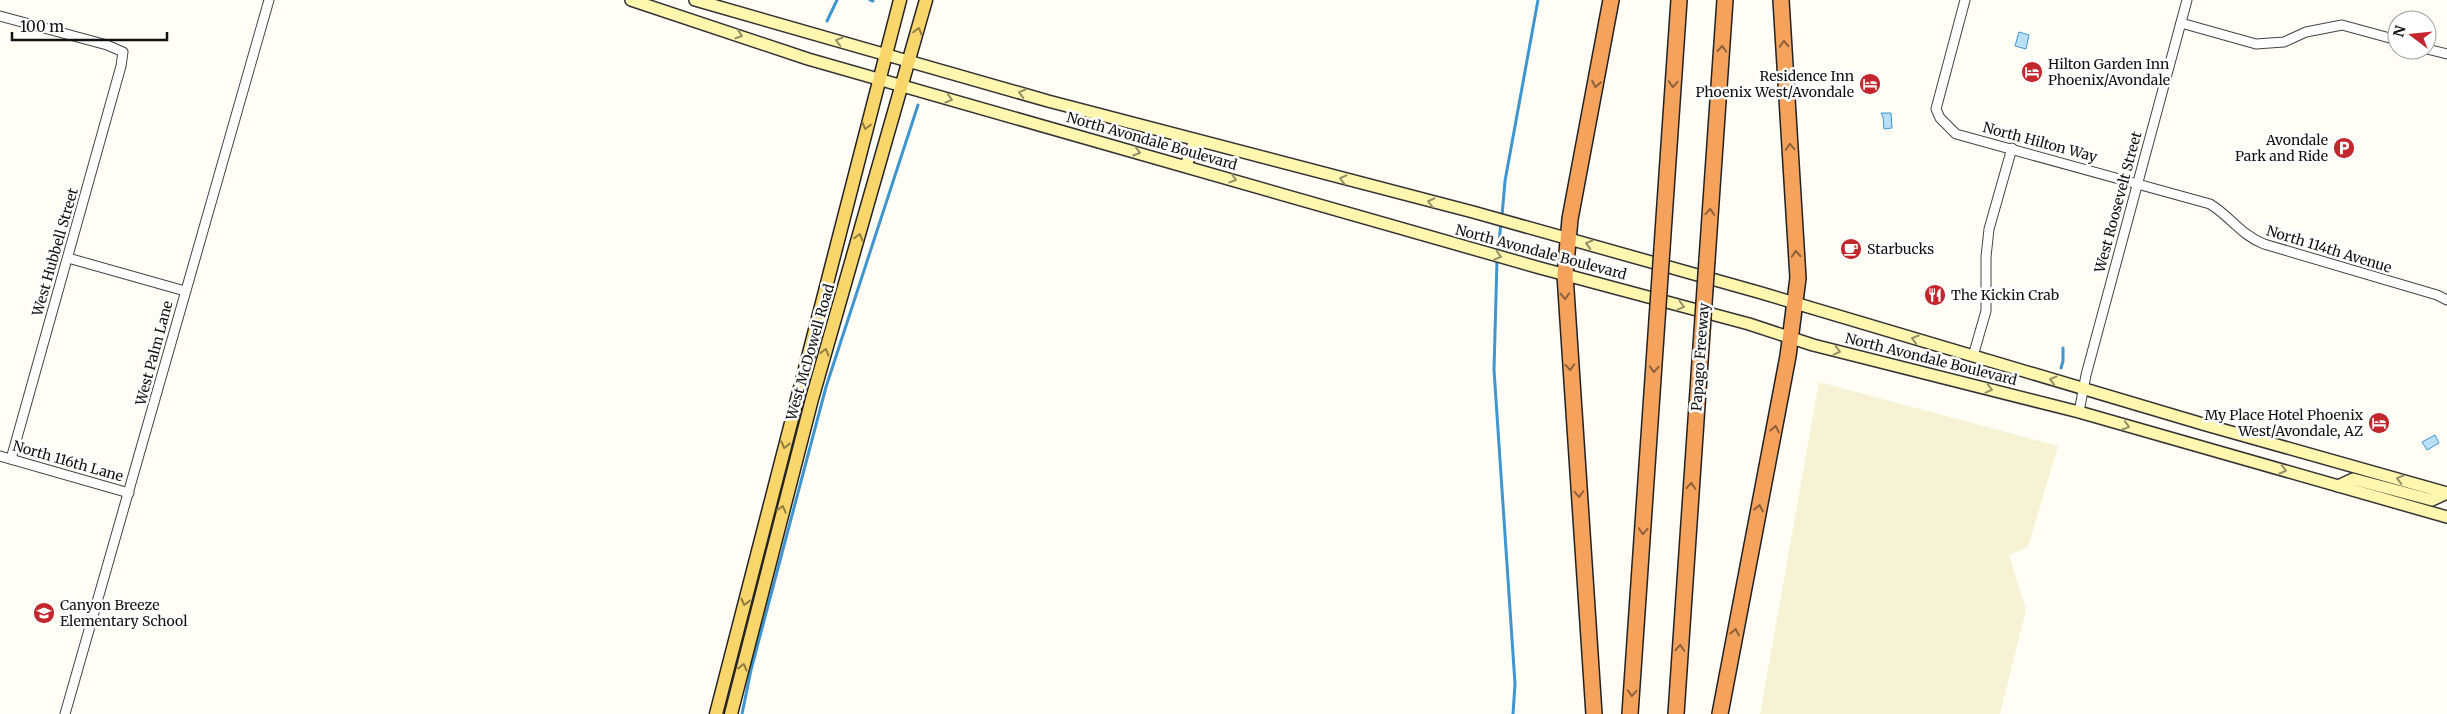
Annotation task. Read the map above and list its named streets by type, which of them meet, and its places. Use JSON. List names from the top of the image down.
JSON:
{
  "streets": {
    "highway": ["Papago Freeway"],
    "main road": ["North Avondale Boulevard", "West McDowell Road"],
    "street": [
      "North Hilton Way",
      "West Roosevelt Street",
      "North 114th Avenue",
      "West Hubbell Street",
      "West Palm Lane",
      "North 116th Lane"
    ]
  },
  "crossings": [
    ["North Avondale Boulevard", "West Roosevelt Street"],
    ["North Avondale Boulevard", "West McDowell Road"],
    ["North Hilton Way", "West Roosevelt Street"],
    ["North Hilton Way", "North 114th Avenue"],
    ["West Roosevelt Street", "North 114th Avenue"],
    ["West Hubbell Street", "North 116th Lane"],
    ["West Palm Lane", "North 116th Lane"]
  ],
  "places": {
    "hotel": ["Hilton Garden Inn Phoenix/Avondale", "Residence Inn Phoenix West/Avondale", "My Place Hotel Phoenix West/Avondale, AZ"],
    "parking": ["Avondale Park and Ride"],
    "cafe": ["Starbucks"],
    "restaurant": ["The Kickin Crab"],
    "school or university": ["Canyon Breeze Elementary School"]
  },
  "scale_bar": "100 m",
  "north": "left"
}
